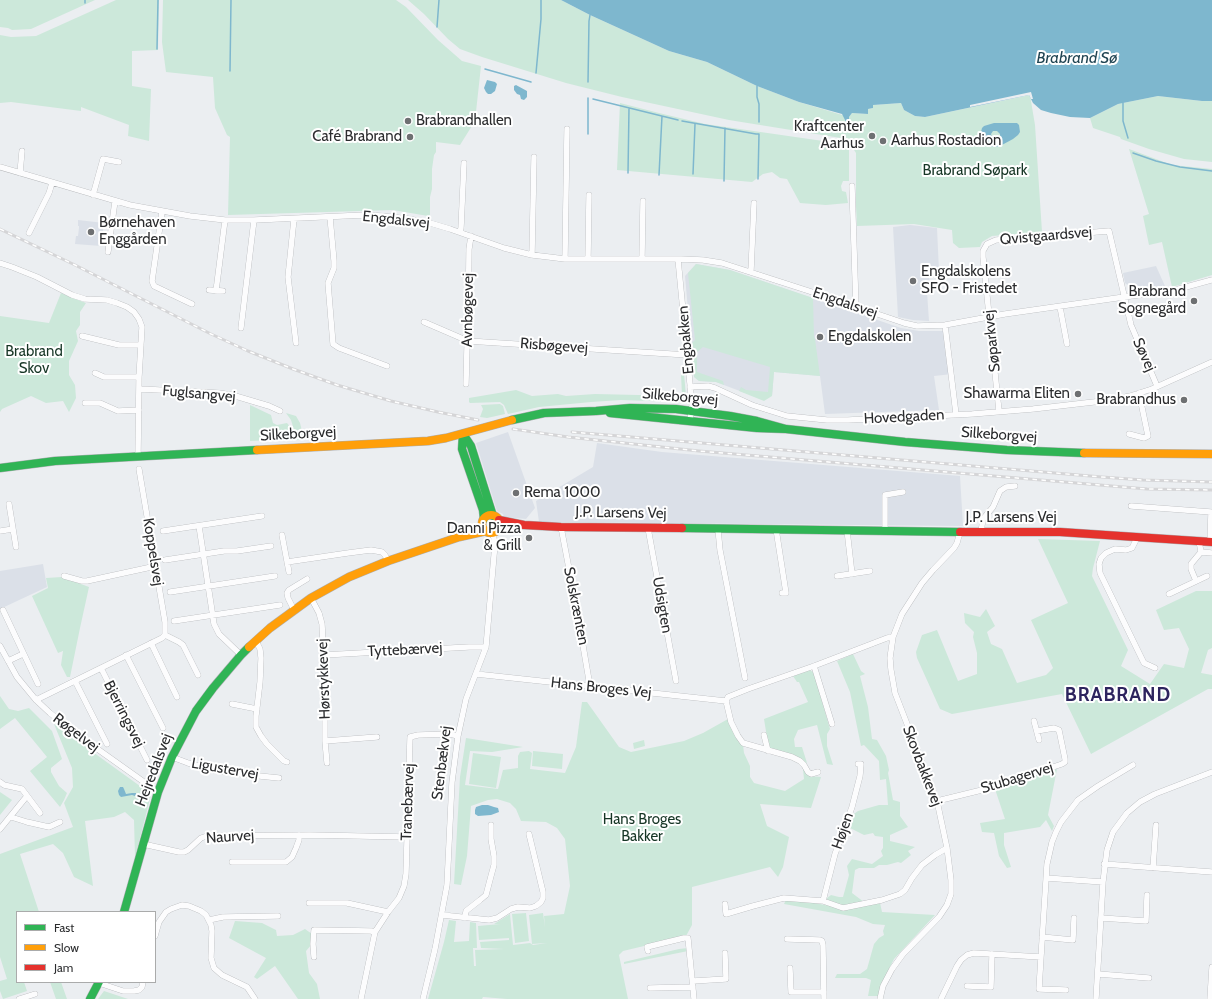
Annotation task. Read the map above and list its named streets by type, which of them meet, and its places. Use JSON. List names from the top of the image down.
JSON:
{
  "streets": {
    "street": [
      "Engdalsvej",
      "Qvistgaardsvej",
      "Avnbøgevej",
      "Engbakken",
      "Søparkvej",
      "Risbøgevej",
      "Søvej",
      "Fuglsangvej",
      "Silkeborgvej",
      "Hovedgaden",
      "J.P. Larsens Vej",
      "Koppelsvej",
      "Udsigten",
      "Solskrænten",
      "Tyttebærvej",
      "Hørstykkevej",
      "Hans Broges Vej",
      "Bjerringsvej",
      "Røgelvej",
      "Stenbækvej",
      "Skovbakkevej",
      "Ligustervej",
      "Hejredalsvej",
      "Stubagervej",
      "Tranebærvej",
      "Højen",
      "Naurvej"
    ]
  },
  "crossings": [
    ["Engdalsvej", "Avnbøgevej"],
    ["Engdalsvej", "Engbakken"],
    ["Engdalsvej", "Søparkvej"],
    ["Engdalsvej", "Søvej"],
    ["Qvistgaardsvej", "Søparkvej"],
    ["Qvistgaardsvej", "Søvej"],
    ["Avnbøgevej", "Risbøgevej"],
    ["Engbakken", "Risbøgevej"],
    ["Engbakken", "Silkeborgvej"],
    ["Engbakken", "Hovedgaden"],
    ["Søparkvej", "Hovedgaden"],
    ["Søvej", "Hovedgaden"],
    ["Silkeborgvej", "Stenbækvej"],
    ["J.P. Larsens Vej", "Udsigten"],
    ["J.P. Larsens Vej", "Solskrænten"],
    ["J.P. Larsens Vej", "Stenbækvej"],
    ["J.P. Larsens Vej", "Skovbakkevej"],
    ["J.P. Larsens Vej", "Hejredalsvej"],
    ["Koppelsvej", "Bjerringsvej"],
    ["Solskrænten", "Hans Broges Vej"],
    ["Tyttebærvej", "Hørstykkevej"],
    ["Tyttebærvej", "Stenbækvej"],
    ["Hørstykkevej", "Hejredalsvej"],
    ["Hans Broges Vej", "Stenbækvej"],
    ["Bjerringsvej", "Røgelvej"],
    ["Røgelvej", "Hejredalsvej"],
    ["Stenbækvej", "Hejredalsvej"],
    ["Stenbækvej", "Tranebærvej"],
    ["Skovbakkevej", "Stubagervej"],
    ["Ligustervej", "Hejredalsvej"],
    ["Hejredalsvej", "Naurvej"],
    ["Tranebærvej", "Naurvej"]
  ],
  "districts": ["BRABRAND"],
  "water": ["Brabrand Sø"],
  "parks": ["Brabrand Søpark", "Brabrand Skov", "Hans Broges Bakker"],
  "places": [
    "Brabrandhallen",
    "Kraftcenter Aarhus",
    "Café Brabrand",
    "Aarhus Rostadion",
    "Børnehaven Enggården",
    "Engdalskolens SFO - Fristedet",
    "Brabrand Sognegård",
    "Engdalskolen",
    "Shawarma Eliten",
    "Brabrandhus",
    "Rema 1000",
    "Danni Pizza & Grill"
  ],
  "legend": ["Fast", "Slow", "Jam"]
}
